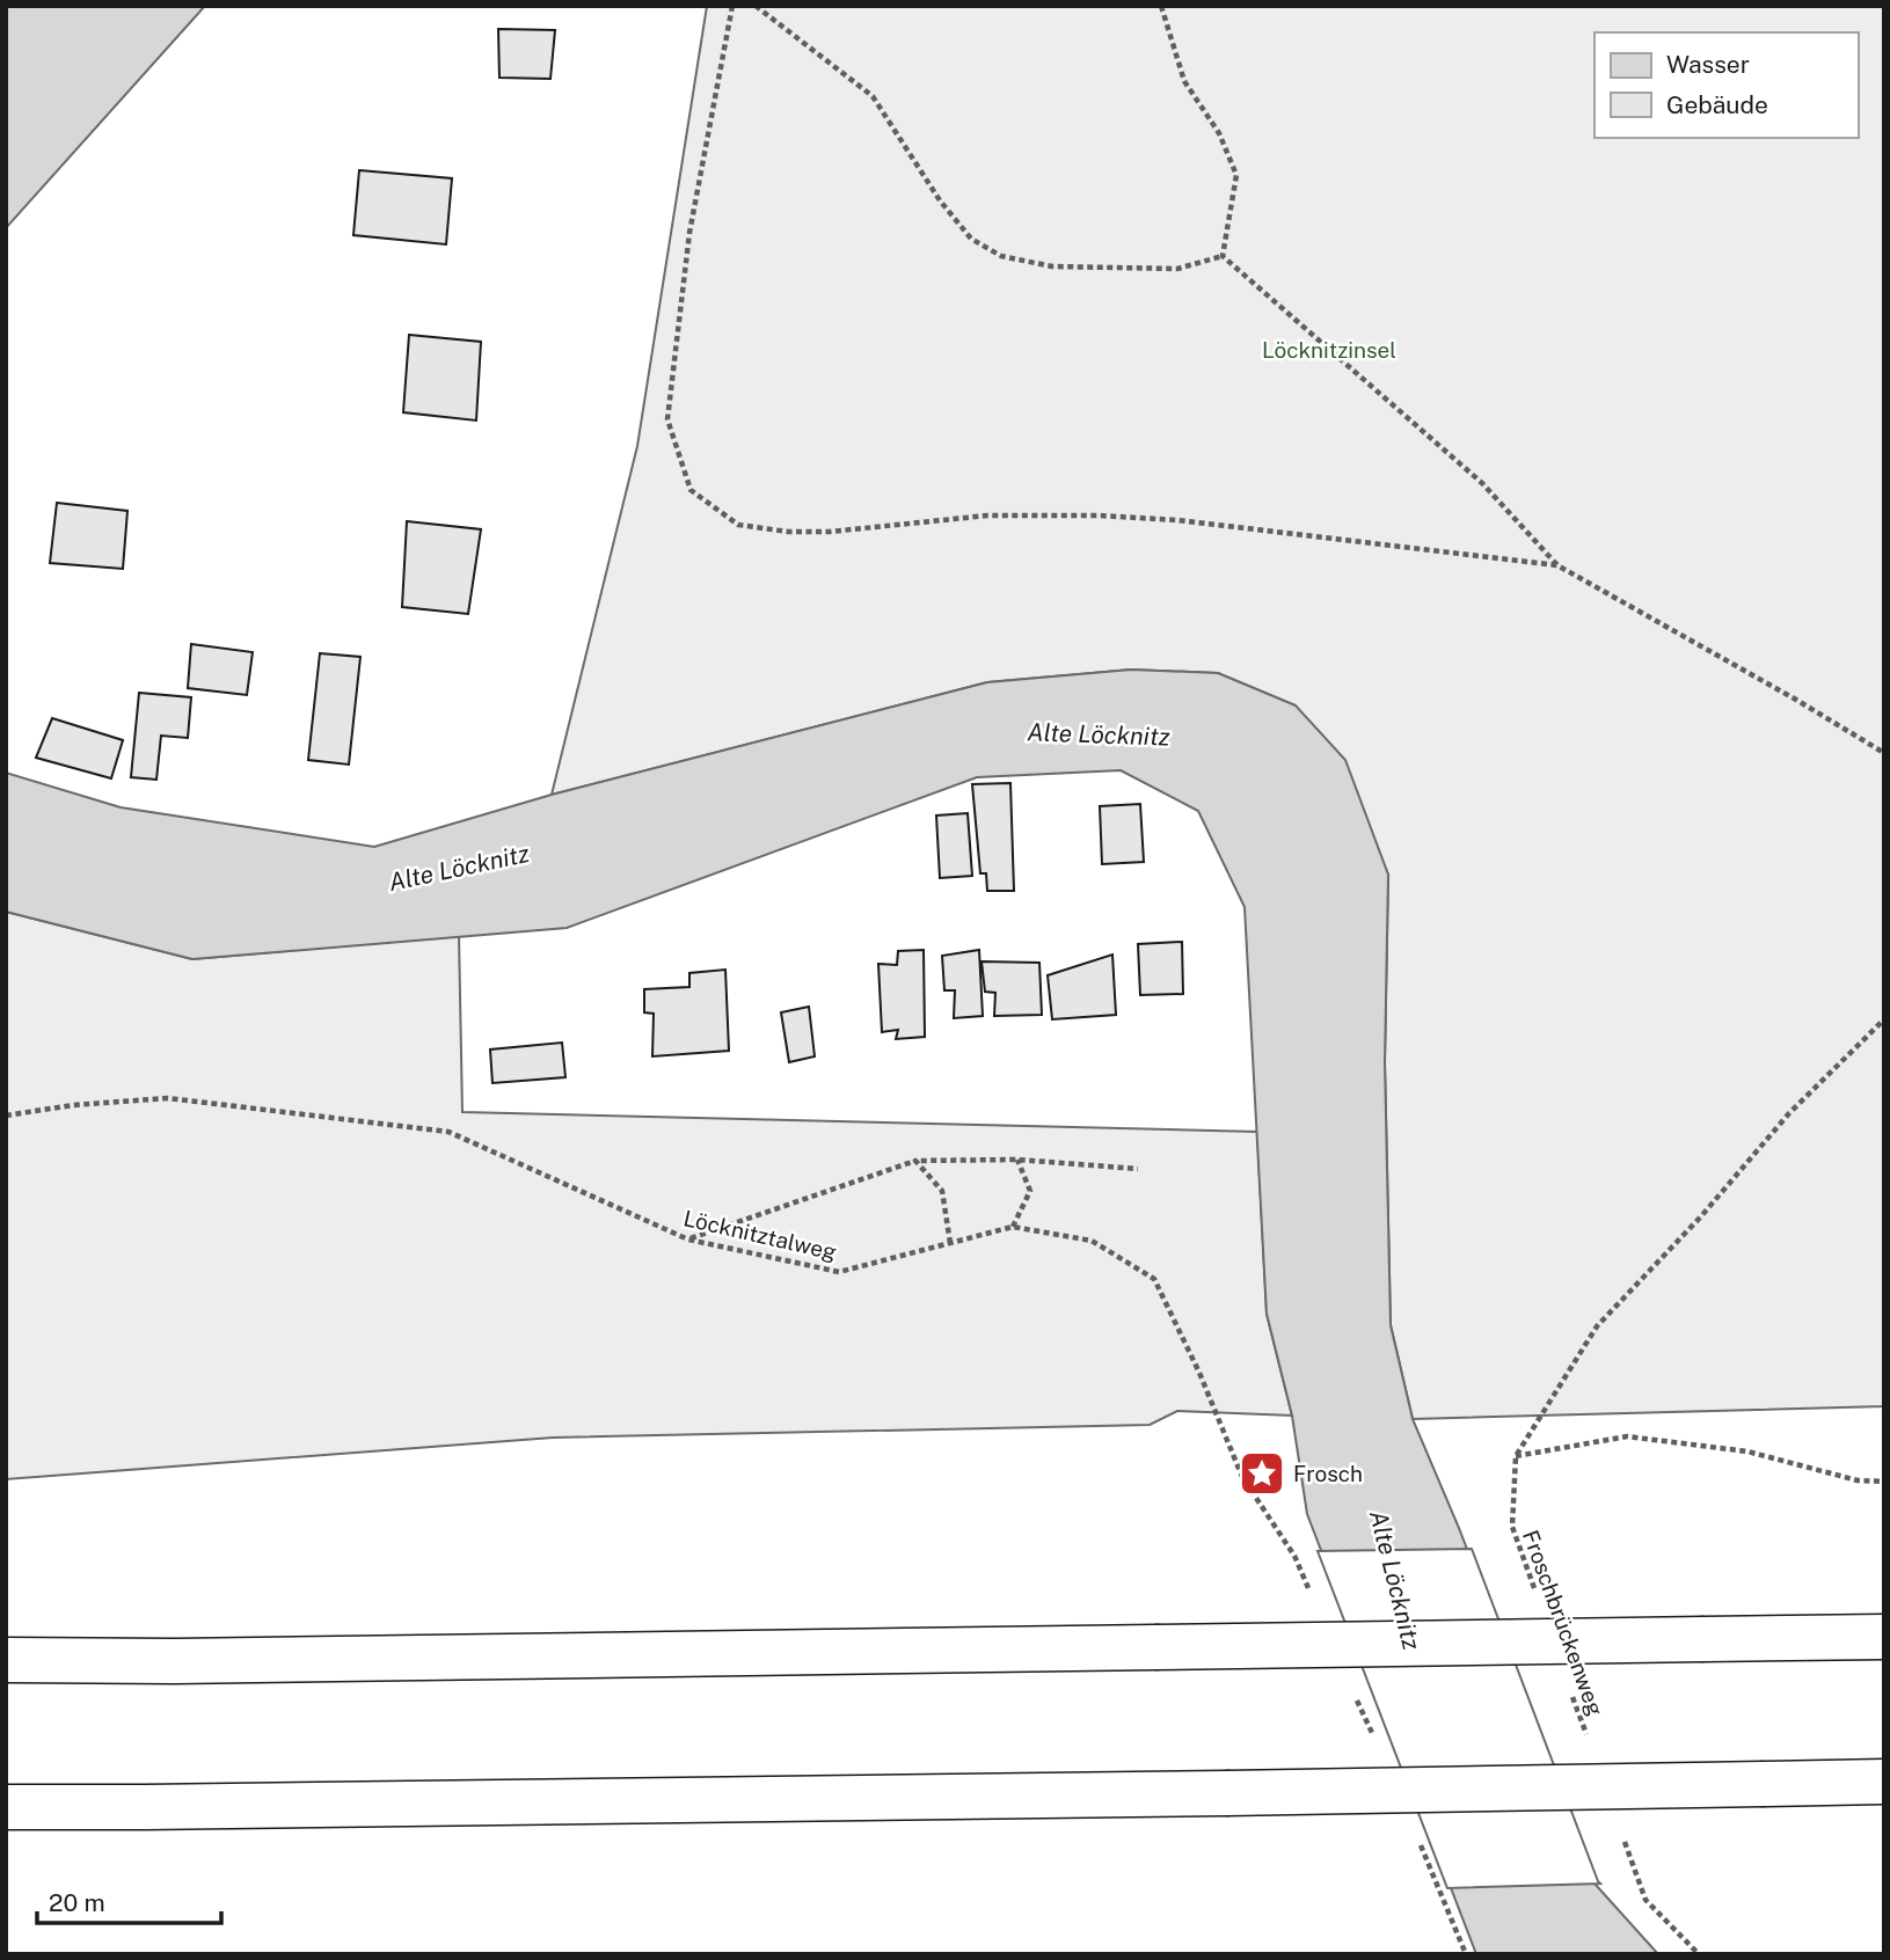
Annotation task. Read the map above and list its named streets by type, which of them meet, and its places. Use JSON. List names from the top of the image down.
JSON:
{
  "streets": {
    "path": ["Löcknitztalweg", "Froschbrückenweg"]
  },
  "water": ["Alte Löcknitz"],
  "parks": ["Löcknitzinsel"],
  "places": {
    "place": ["Frosch"]
  },
  "legend": ["Wasser", "Gebäude"],
  "scale_bar": "20 m"
}
